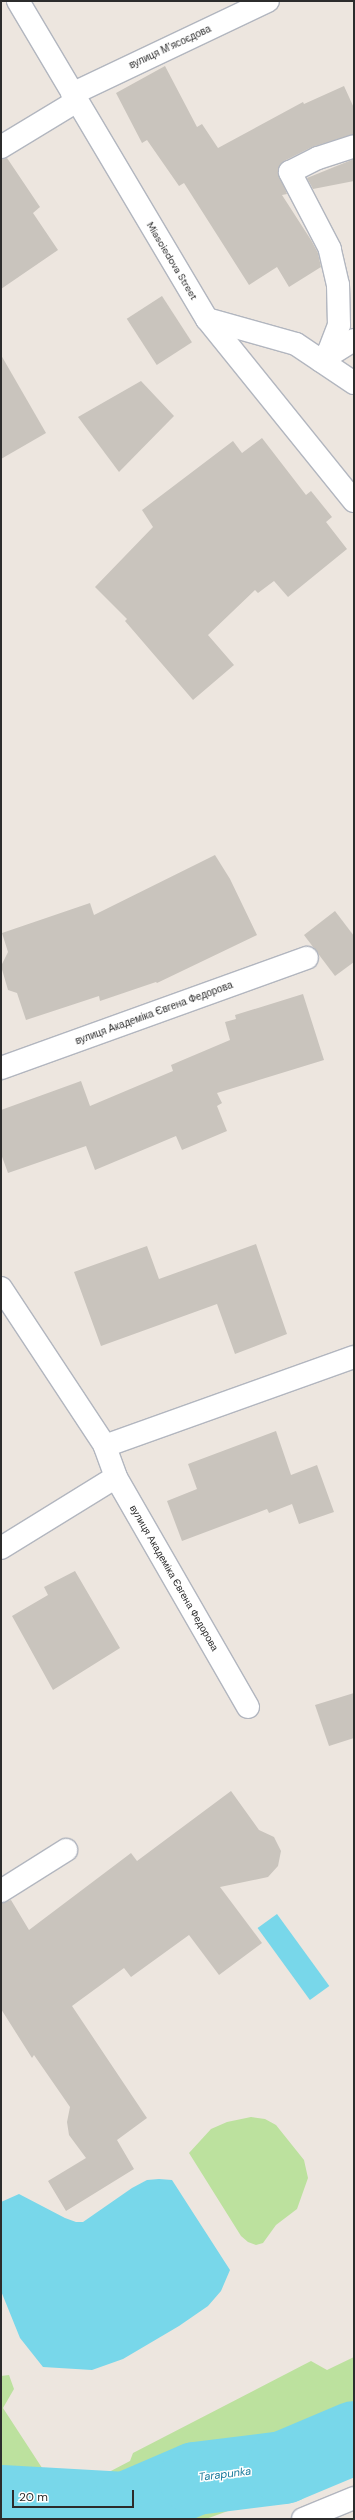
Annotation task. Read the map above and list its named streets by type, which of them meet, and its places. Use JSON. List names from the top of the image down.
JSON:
{
  "streets": {
    "street": ["вулиця Мʼясоєдова", "Miasoiedova Street", "вулиця Академіка Євгена Федорова"]
  },
  "crossings": [
    ["вулиця Мʼясоєдова", "Miasoiedova Street"]
  ],
  "water": ["Tarapunka"],
  "scale_bar": "20 m"
}
